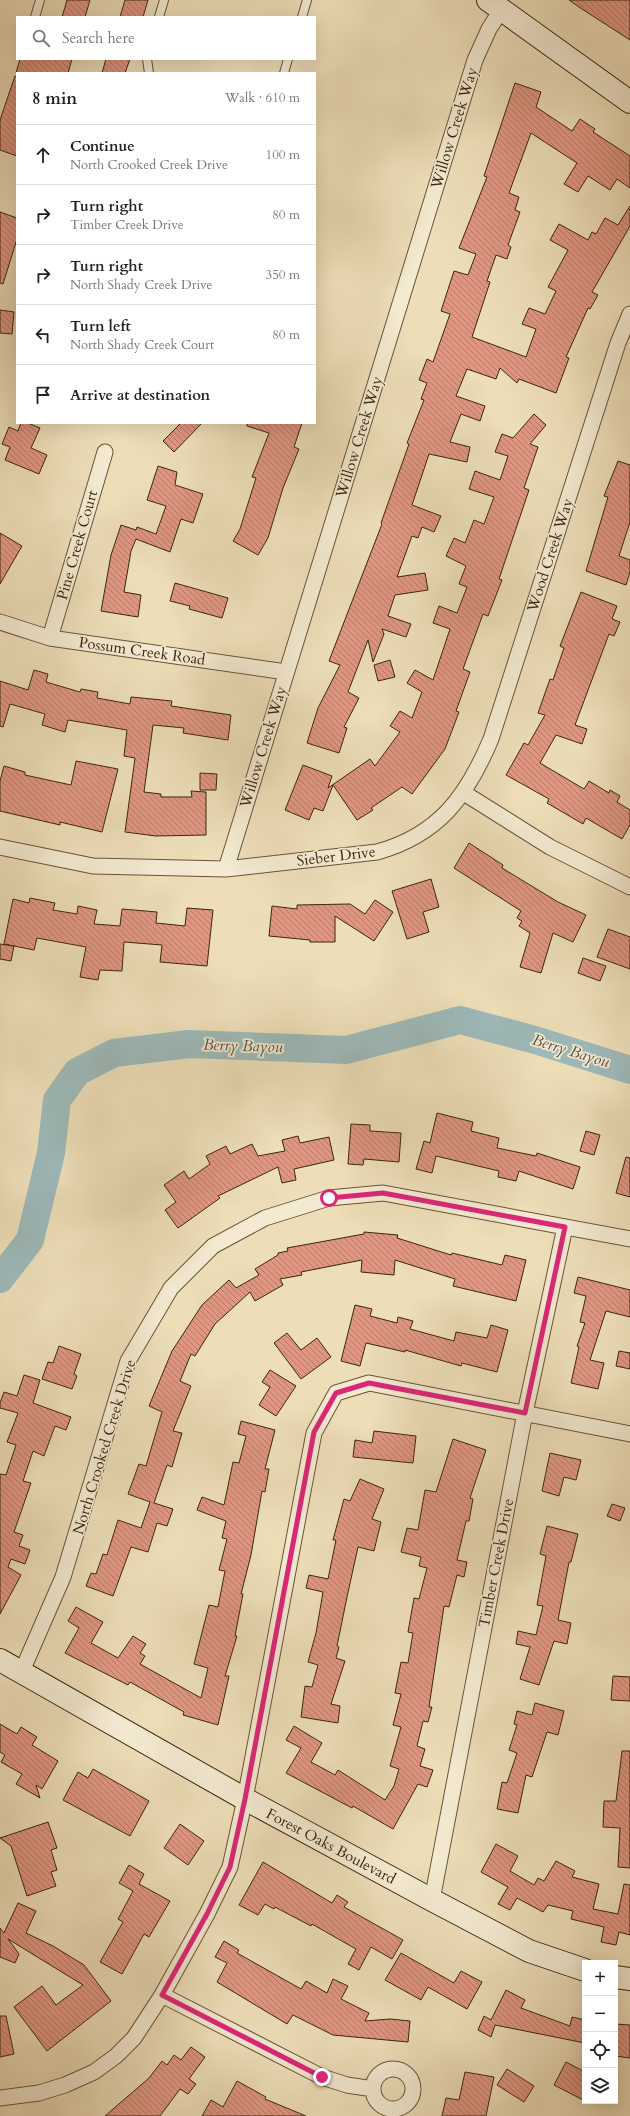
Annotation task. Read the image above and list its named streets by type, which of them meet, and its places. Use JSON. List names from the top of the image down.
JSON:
{
  "streets": {
    "street": [
      "Willow Creek Way",
      "Pine Creek Court",
      "Wood Creek Way",
      "Possum Creek Road",
      "Sieber Drive",
      "North Crooked Creek Drive",
      "Timber Creek Drive",
      "Forest Oaks Boulevard"
    ]
  },
  "crossings": [
    ["Willow Creek Way", "Possum Creek Road"],
    ["Willow Creek Way", "Sieber Drive"],
    ["Pine Creek Court", "Possum Creek Road"],
    ["Wood Creek Way", "Sieber Drive"],
    ["North Crooked Creek Drive", "Timber Creek Drive"],
    ["North Crooked Creek Drive", "Forest Oaks Boulevard"],
    ["Timber Creek Drive", "Forest Oaks Boulevard"]
  ],
  "water": ["Berry Bayou"],
  "page": {
    "search": "Search here",
    "heading": ["8 min", "Walk · 610 m"],
    "list": [
      ["Continue", "North Crooked Creek Drive", "100 m"],
      ["Turn right", "Timber Creek Drive", "80 m"],
      ["Turn right", "North Shady Creek Drive", "350 m"],
      ["Turn left", "North Shady Creek Court", "80 m"],
      "Arrive at destination"
    ],
    "map_buttons": ["+", "−"]
  }
}
